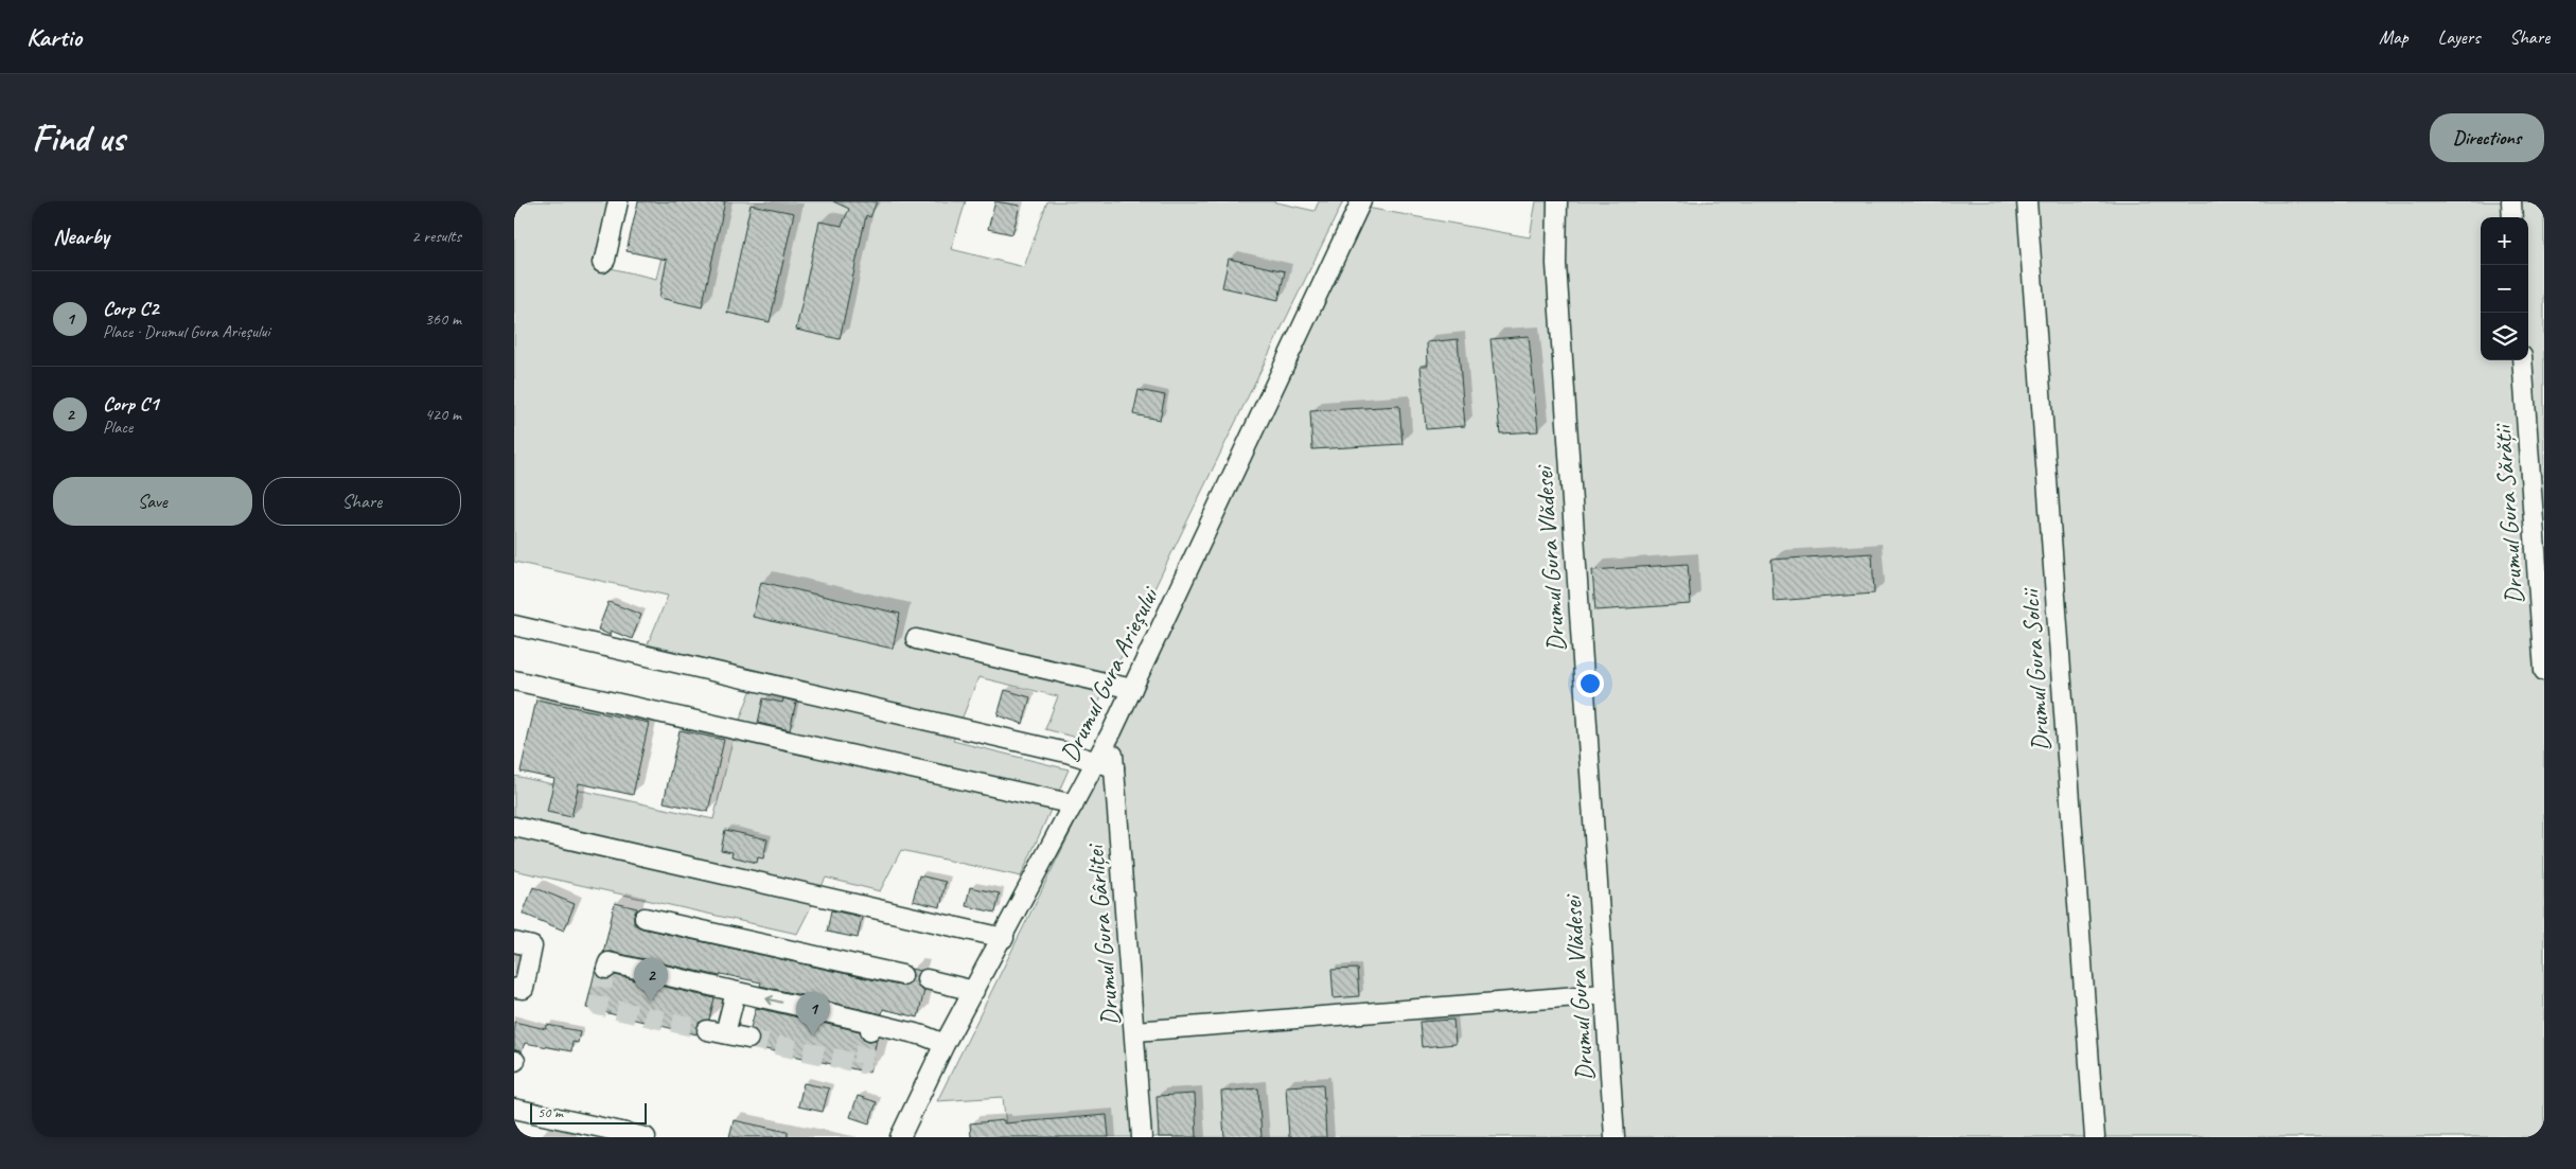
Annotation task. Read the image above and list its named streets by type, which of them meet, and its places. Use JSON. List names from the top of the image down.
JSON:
{
  "streets": {
    "street": [
      "Drumul Gura Sărății",
      "Drumul Gura Vlădesei",
      "Drumul Gura Solcii",
      "Drumul Gura Arieșului",
      "Drumul Gura Gârliței"
    ]
  },
  "crossings": [
    ["Drumul Gura Arieșului", "Drumul Gura Gârliței"]
  ],
  "scale_bar": "50 m",
  "page": {
    "header": "Kartio",
    "nav": ["Map", "Layers", "Share"],
    "buttons": [
      "Directions",
      ["Save", "Share"]
    ],
    "title": "Find us",
    "heading": ["Nearby", "2 results"],
    "map_buttons": ["+", "−"],
    "list": [
      {
        "mark": "1",
        "name": "Corp C2",
        "note": "Place · Drumul Gura Arieșului",
        "value": "360 m"
      },
      {
        "mark": "2",
        "name": "Corp C1",
        "note": "Place",
        "value": "420 m"
      }
    ],
    "pins": ["2", "1"],
    "scale": "50 m"
  }
}
